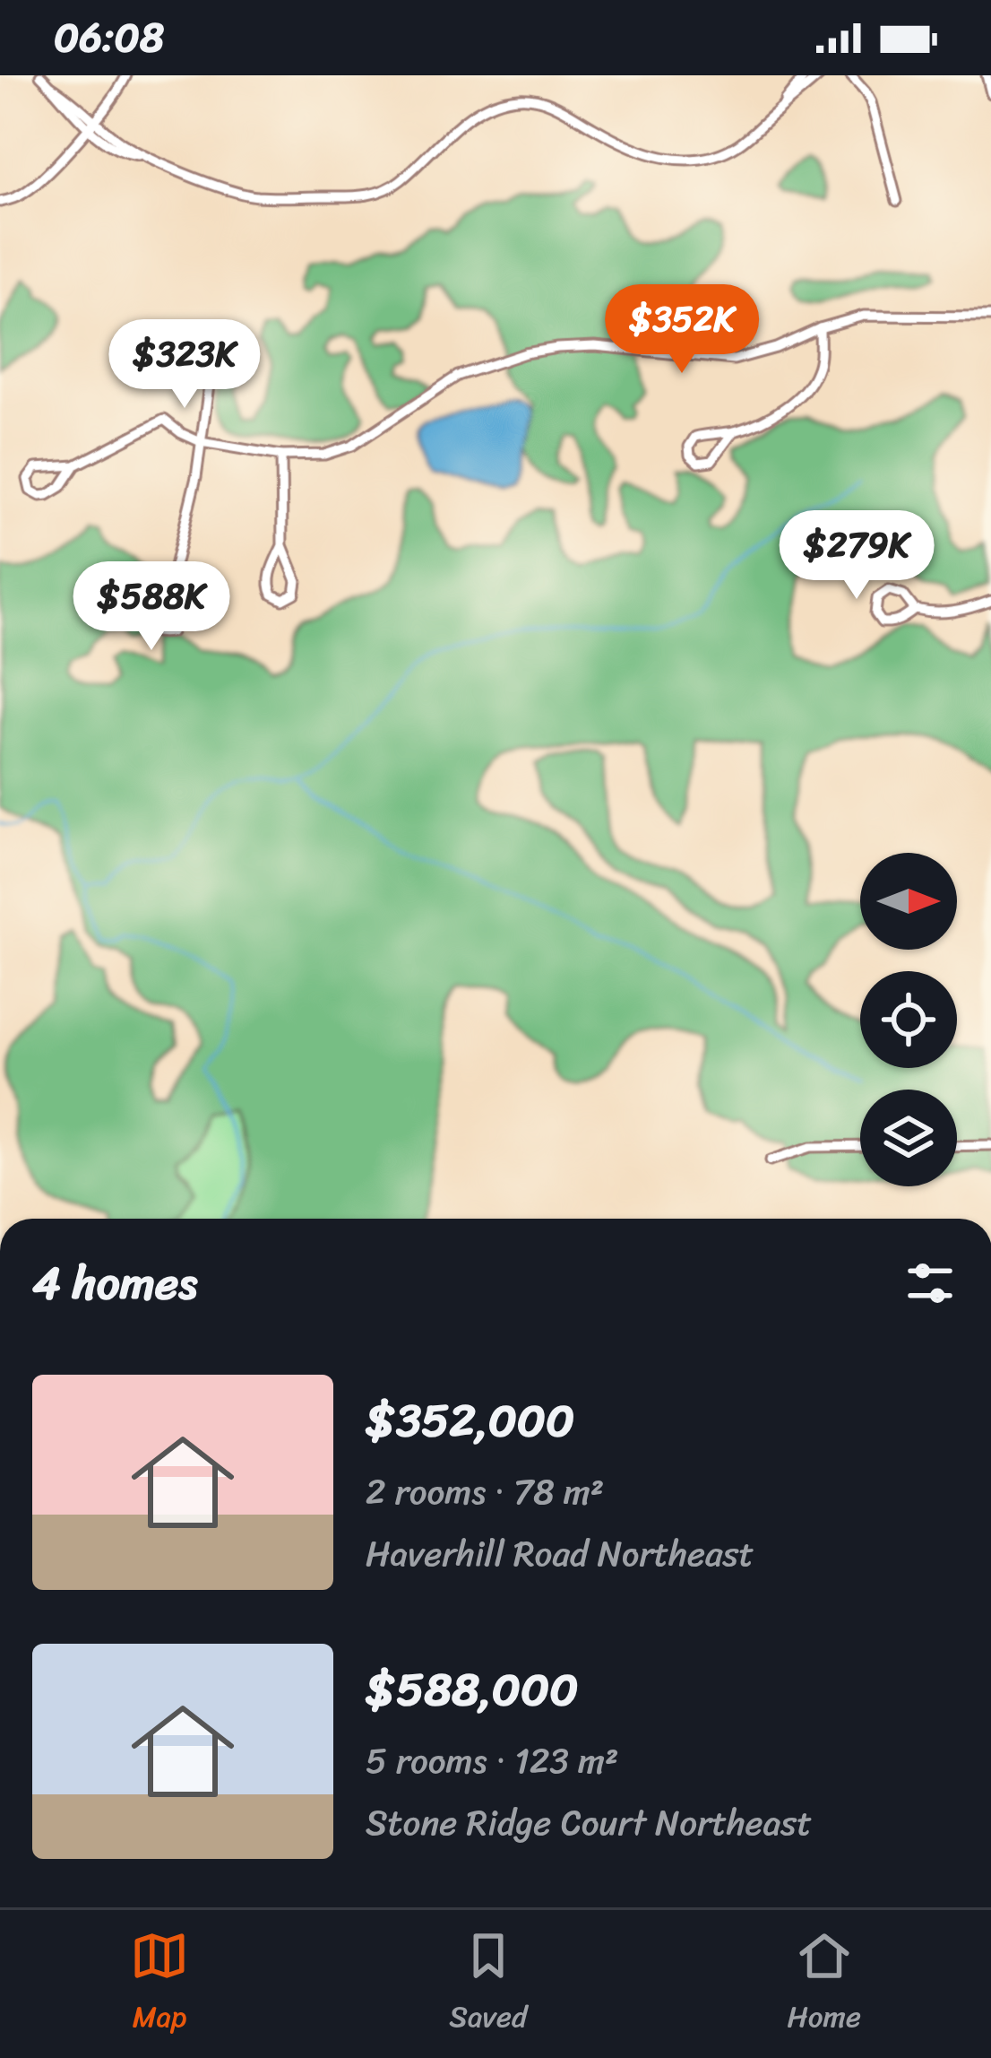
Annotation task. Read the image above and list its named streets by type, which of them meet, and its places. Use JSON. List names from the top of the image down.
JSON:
{
  "north": "right",
  "page": {
    "status": "06:08",
    "price": [
      "$352K",
      "$323K",
      "$279K",
      "$588K"
    ],
    "heading": "4 homes",
    "list": [
      {
        "name": "$352,000",
        "note": "2 rooms · 78 m² · Haverhill Road Northeast"
      },
      {
        "name": "$588,000",
        "note": "5 rooms · 123 m² · Stone Ridge Court Northeast"
      }
    ],
    "tabs": ["Map", "Saved", "Home"]
  }
}
